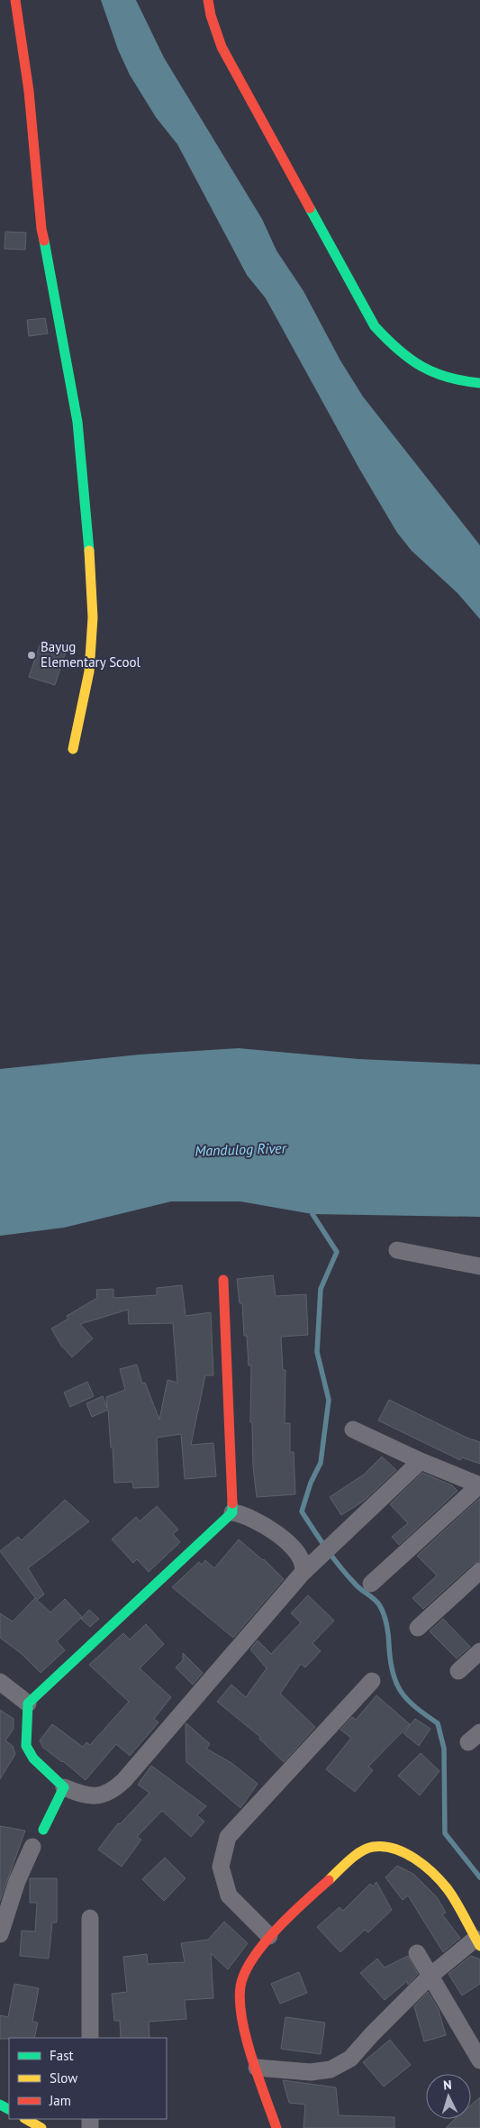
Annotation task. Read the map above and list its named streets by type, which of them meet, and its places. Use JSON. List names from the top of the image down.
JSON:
{
  "water": ["Mandulog River"],
  "places": ["Bayug Elementary Scool"],
  "legend": ["Fast", "Slow", "Jam"],
  "north": "top"
}
